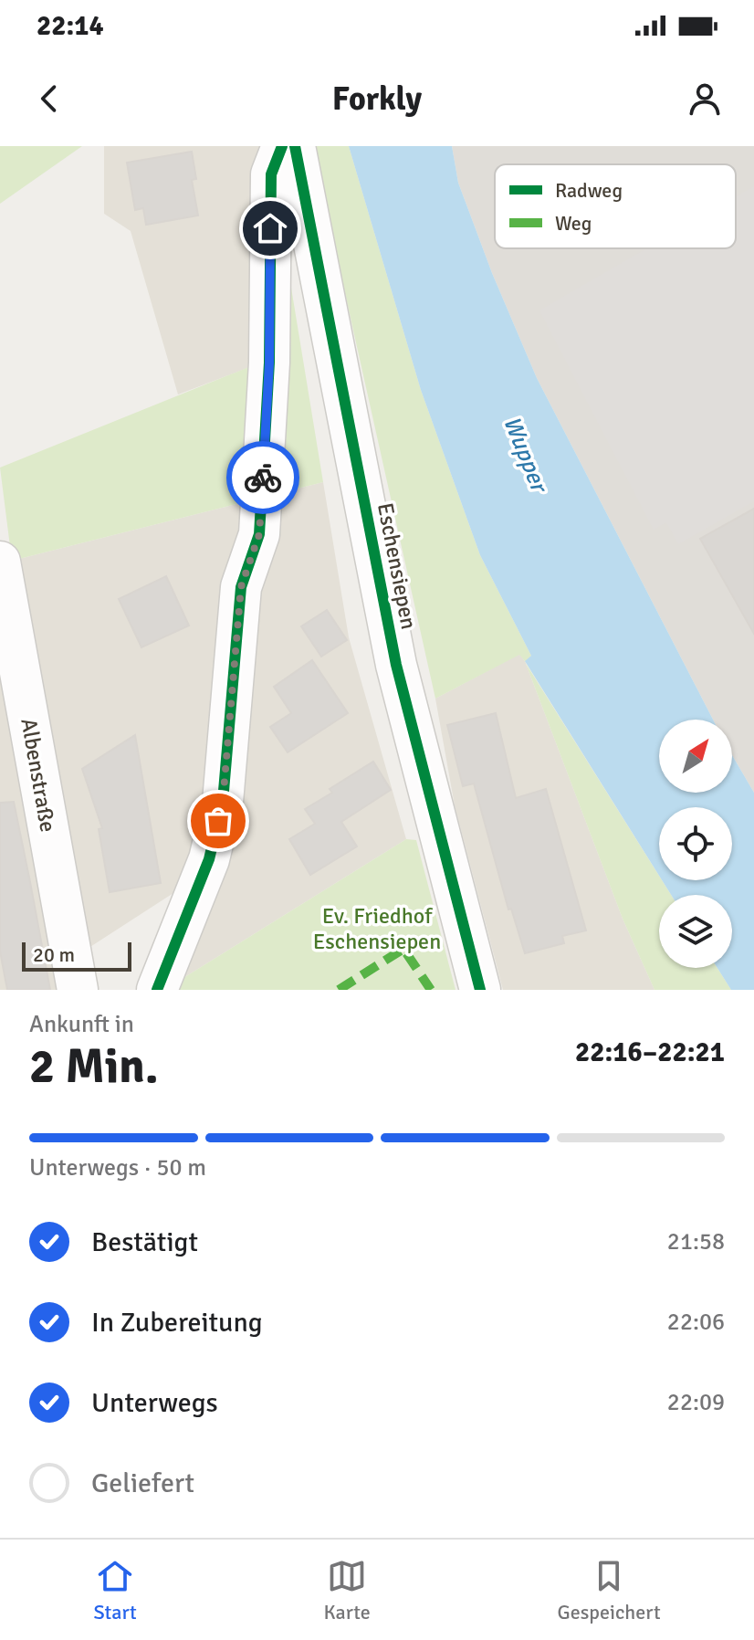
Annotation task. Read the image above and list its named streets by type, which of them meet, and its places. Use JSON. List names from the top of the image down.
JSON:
{
  "streets": {
    "street": ["Eschensiepen", "Albenstraße"]
  },
  "water": ["Wupper"],
  "parks": ["Ev. Friedhof Eschensiepen"],
  "legend": ["Radweg", "Weg"],
  "scale_bar": "20 m",
  "north": "top right",
  "page": {
    "status": "22:14",
    "header": "Forkly",
    "scale": "20 m",
    "heading": ["2 Min.", "Ankunft in", "22:16–22:21"],
    "bar": "Unterwegs · 50 m",
    "list": [
      ["Bestätigt", "21:58"],
      ["In Zubereitung", "22:06"],
      ["Unterwegs", "22:09"],
      "Geliefert"
    ],
    "tabs": ["Start", "Karte", "Gespeichert"]
  }
}
